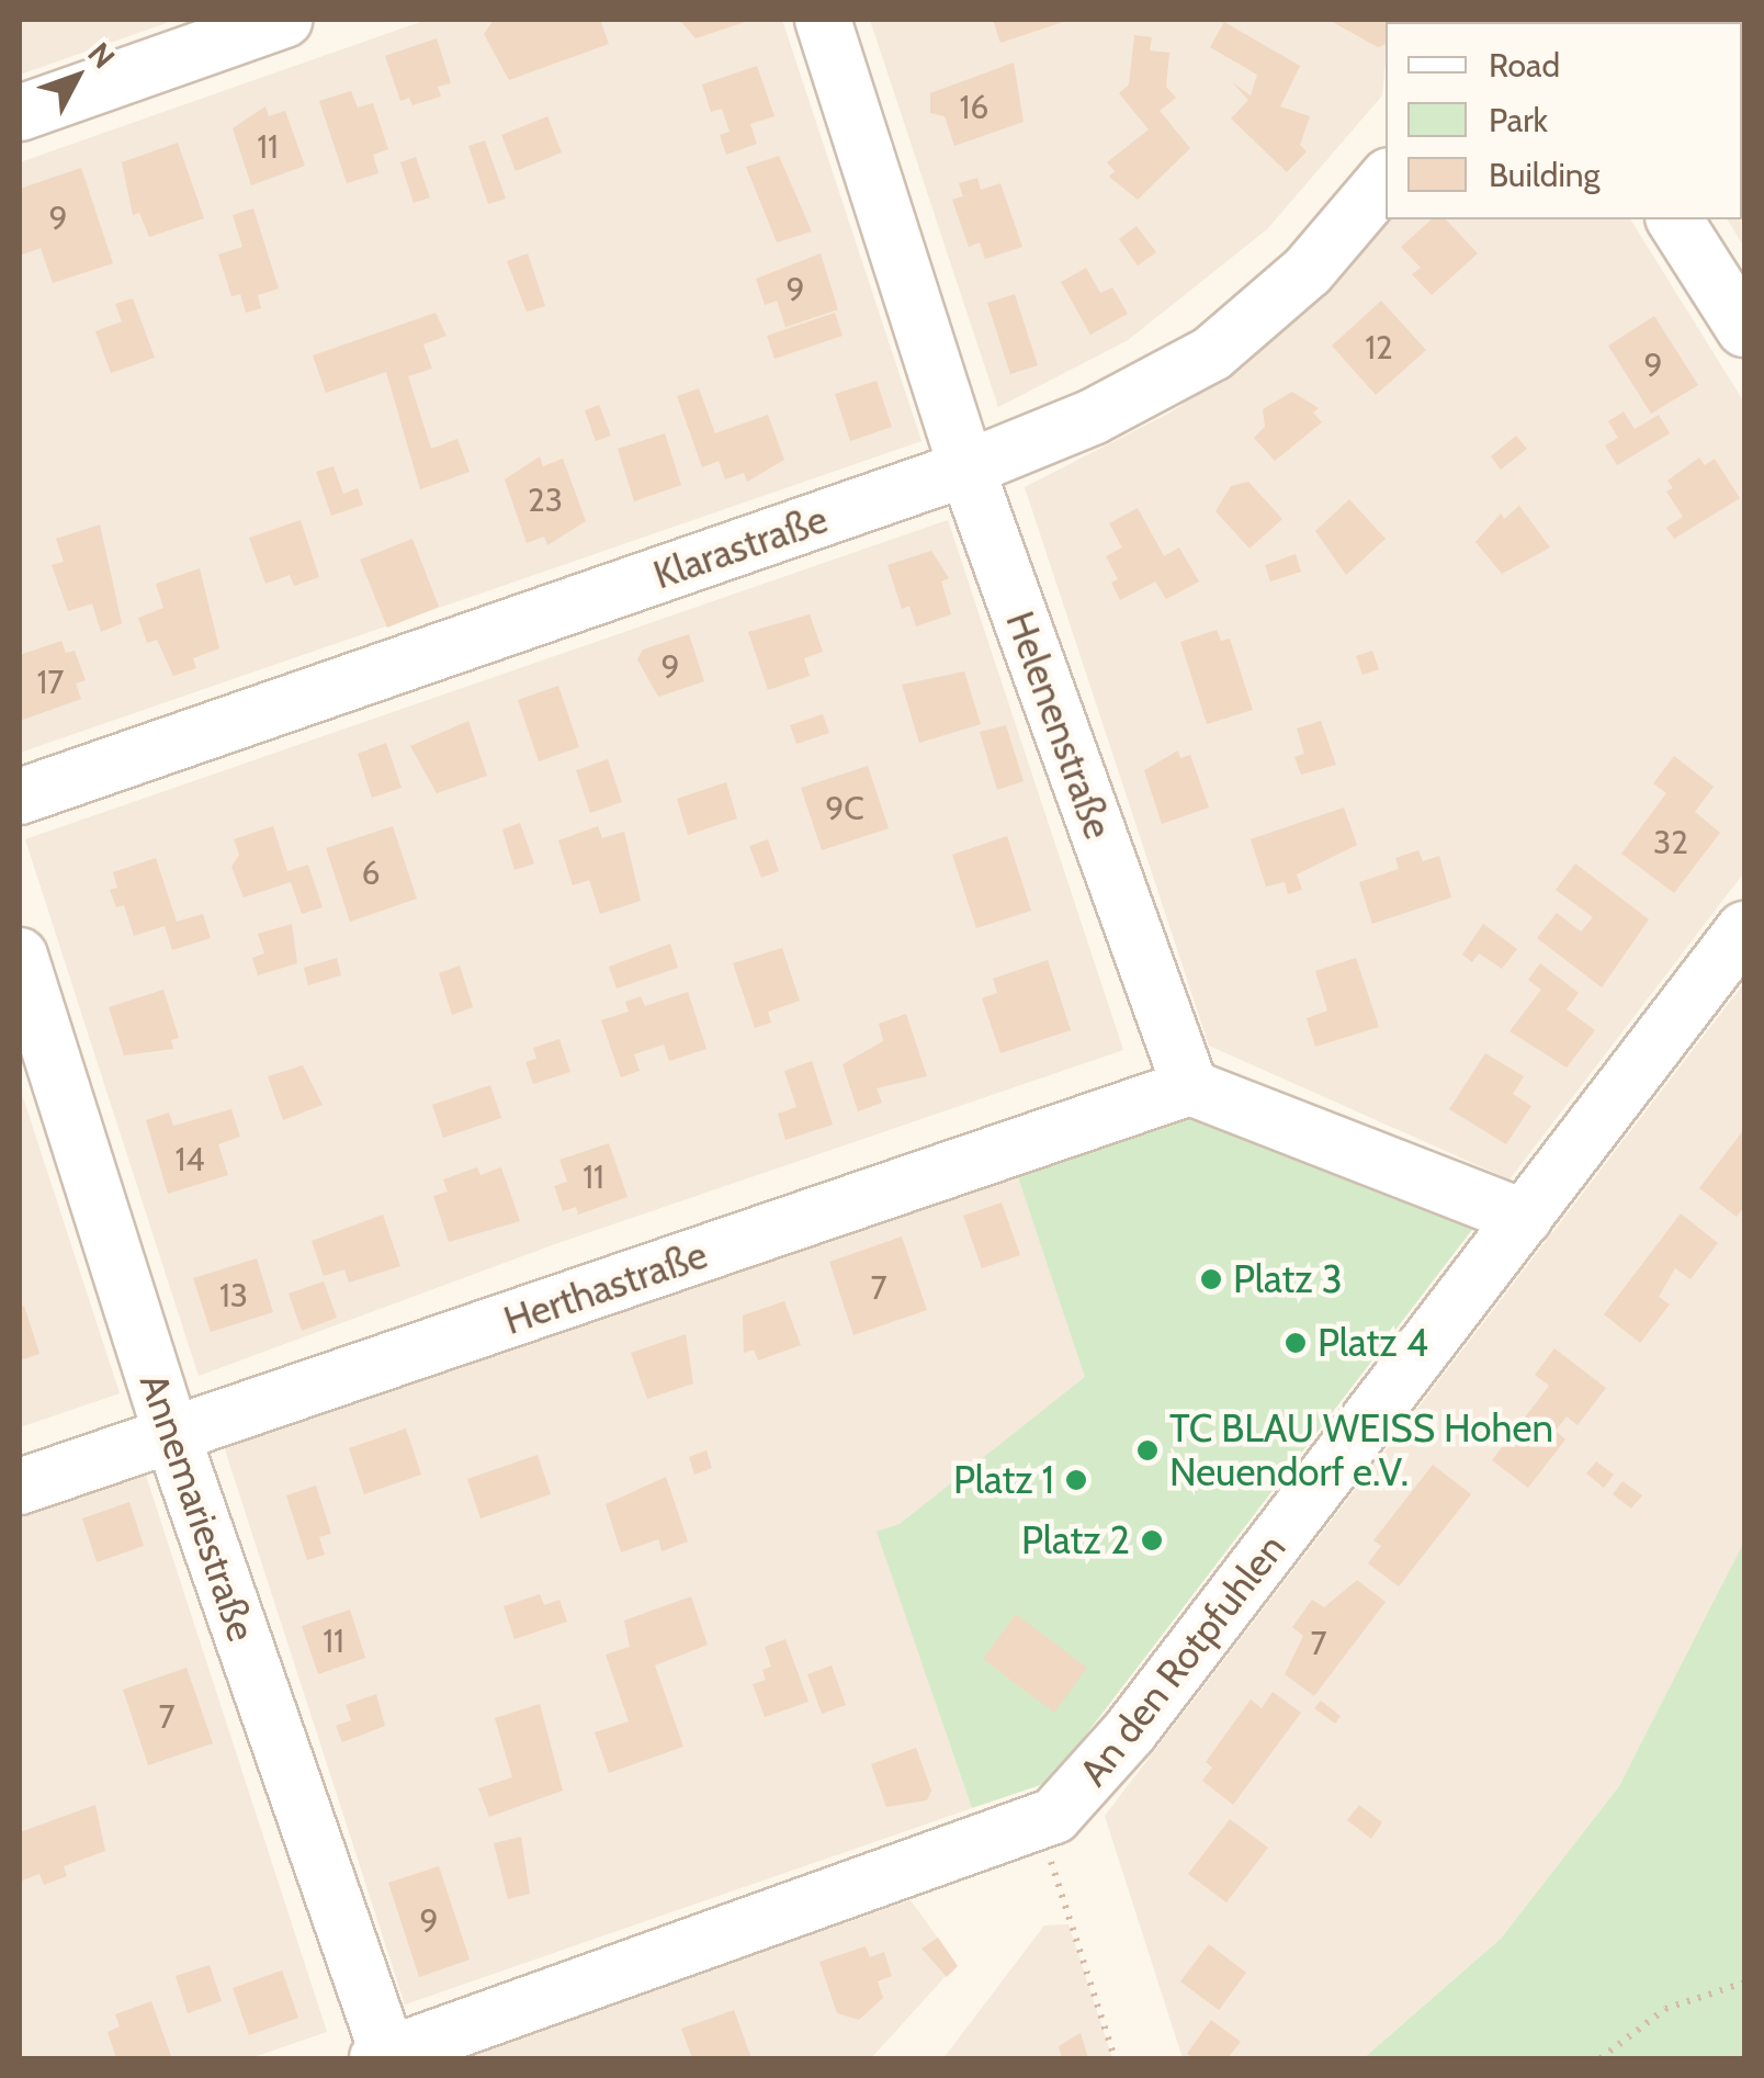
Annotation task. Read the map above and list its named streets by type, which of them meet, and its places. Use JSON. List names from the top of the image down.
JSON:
{
  "streets": {
    "street": [
      "Klarastraße",
      "Helenenstraße",
      "Herthastraße",
      "Annemariestraße",
      "An den Rotpfuhlen"
    ]
  },
  "crossings": [
    ["Klarastraße", "Helenenstraße"],
    ["Helenenstraße", "Herthastraße"],
    ["Herthastraße", "Annemariestraße"],
    ["Annemariestraße", "An den Rotpfuhlen"]
  ],
  "places": [
    "Platz 3",
    "Platz 4",
    "TC BLAU WEISS Hohen Neuendorf e.V.",
    "Platz 1",
    "Platz 2"
  ],
  "house_numbers": [
    "16",
    "11",
    "9",
    "9",
    "12",
    "9",
    "23",
    "9",
    "17",
    "9C",
    "32",
    "6",
    "14",
    "11",
    "7",
    "13",
    "11",
    "7",
    "7",
    "9"
  ],
  "legend": ["Road", "Park", "Building"],
  "north": "top right"
}
